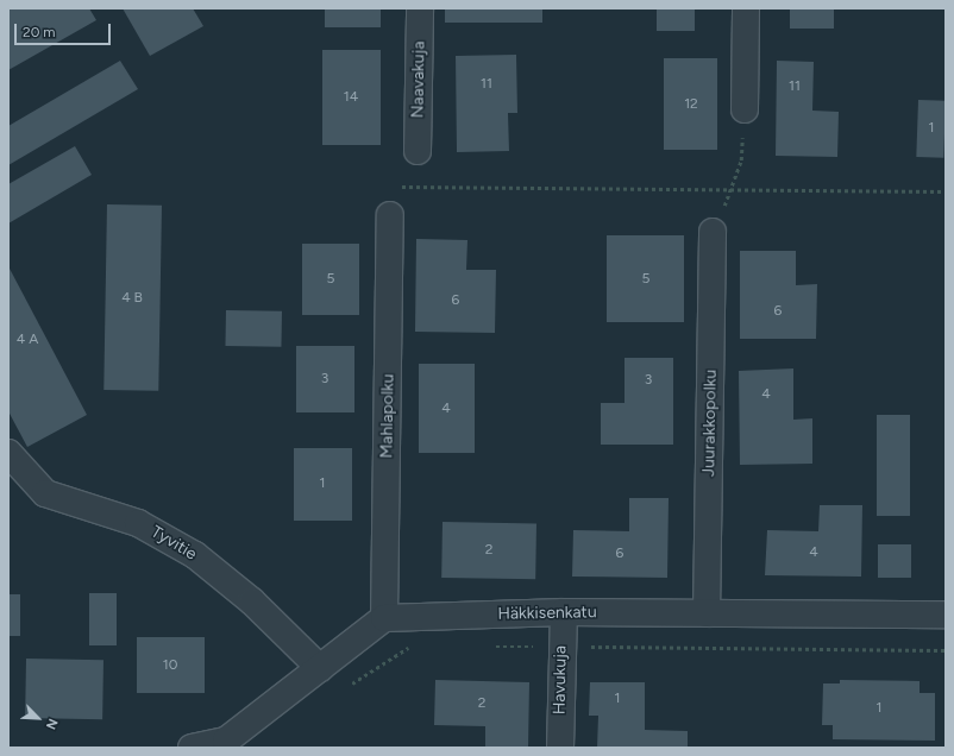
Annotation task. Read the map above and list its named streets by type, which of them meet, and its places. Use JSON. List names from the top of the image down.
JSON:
{
  "streets": {
    "street": [
      "Naavakuja",
      "Mahlapolku",
      "Juurakkopolku",
      "Tyvitie",
      "Häkkisenkatu",
      "Havukuja"
    ]
  },
  "crossings": [
    ["Mahlapolku", "Häkkisenkatu"],
    ["Juurakkopolku", "Häkkisenkatu"],
    ["Häkkisenkatu", "Havukuja"]
  ],
  "house_numbers": [
    "11",
    "11",
    "14",
    "12",
    "1",
    "5",
    "5",
    "4 B",
    "6",
    "6",
    "4 A",
    "3",
    "3",
    "4",
    "4",
    "1",
    "2",
    "4",
    "6",
    "10",
    "1",
    "2",
    "1"
  ],
  "scale_bar": "20 m",
  "north": "bottom right"
}
